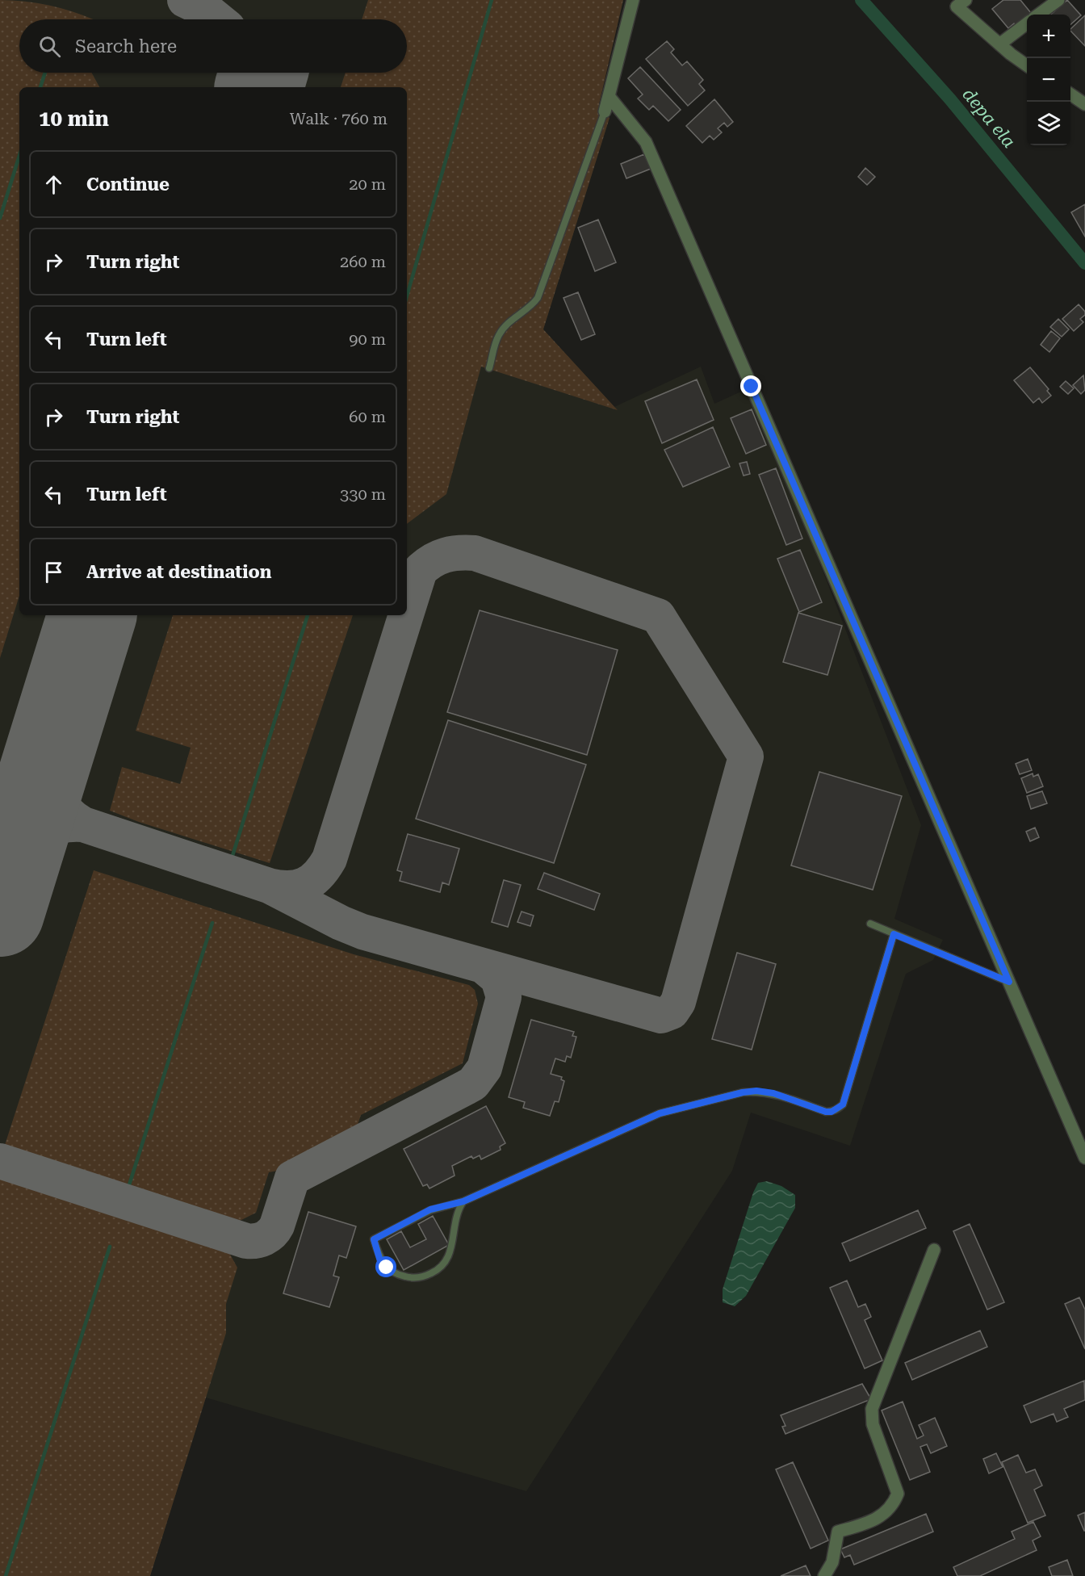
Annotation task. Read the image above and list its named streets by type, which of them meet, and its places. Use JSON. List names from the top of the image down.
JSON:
{
  "water": ["depa ela"],
  "page": {
    "map_buttons": ["+", "−"],
    "search": "Search here",
    "heading": ["10 min", "Walk · 760 m"],
    "list": [
      ["Continue", "20 m"],
      ["Turn right", "260 m"],
      ["Turn left", "90 m"],
      ["Turn right", "60 m"],
      ["Turn left", "330 m"],
      "Arrive at destination"
    ]
  }
}
